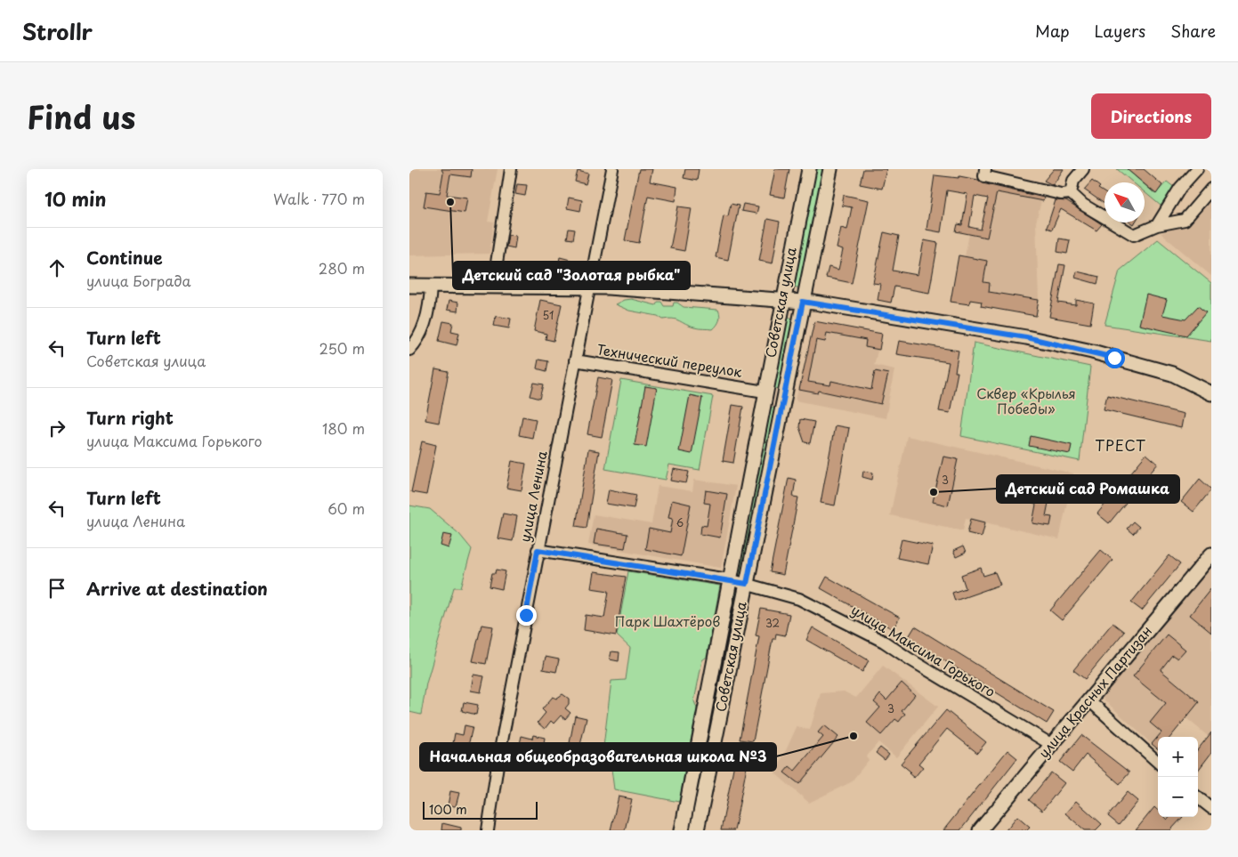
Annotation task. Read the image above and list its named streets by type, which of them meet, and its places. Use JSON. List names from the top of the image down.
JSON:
{
  "streets": {
    "main road": ["Советская улица", "улица Красных Партизан"],
    "street": ["Технический переулок", "улица Ленина", "улица Максима Горького"]
  },
  "crossings": [
    ["Советская улица", "улица Максима Горького"],
    ["Технический переулок", "улица Ленина"],
    ["улица Ленина", "улица Максима Горького"],
    ["улица Максима Горького", "улица Красных Партизан"]
  ],
  "districts": ["ТРЕСТ"],
  "parks": ["Сквер «Крылья Победы»", "Парк Шахтёров"],
  "places": ["Детский сад \"Золотая рыбка\"", "Детский сад Ромашка", "Начальная общеобразовательная школа №3"],
  "house_numbers": [
    "51",
    "3",
    "6",
    "32",
    "3"
  ],
  "scale_bar": "100 m",
  "north": "top left",
  "page": {
    "header": "Strollr",
    "nav": ["Map", "Layers", "Share"],
    "title": "Find us",
    "buttons": "Directions",
    "heading": ["10 min", "Walk · 770 m"],
    "list": [
      ["Continue", "улица Бограда", "280 m"],
      ["Turn left", "Советская улица", "250 m"],
      ["Turn right", "улица Максима Горького", "180 m"],
      ["Turn left", "улица Ленина", "60 m"],
      "Arrive at destination"
    ],
    "map_buttons": ["+", "−"],
    "scale": "100 m"
  }
}
